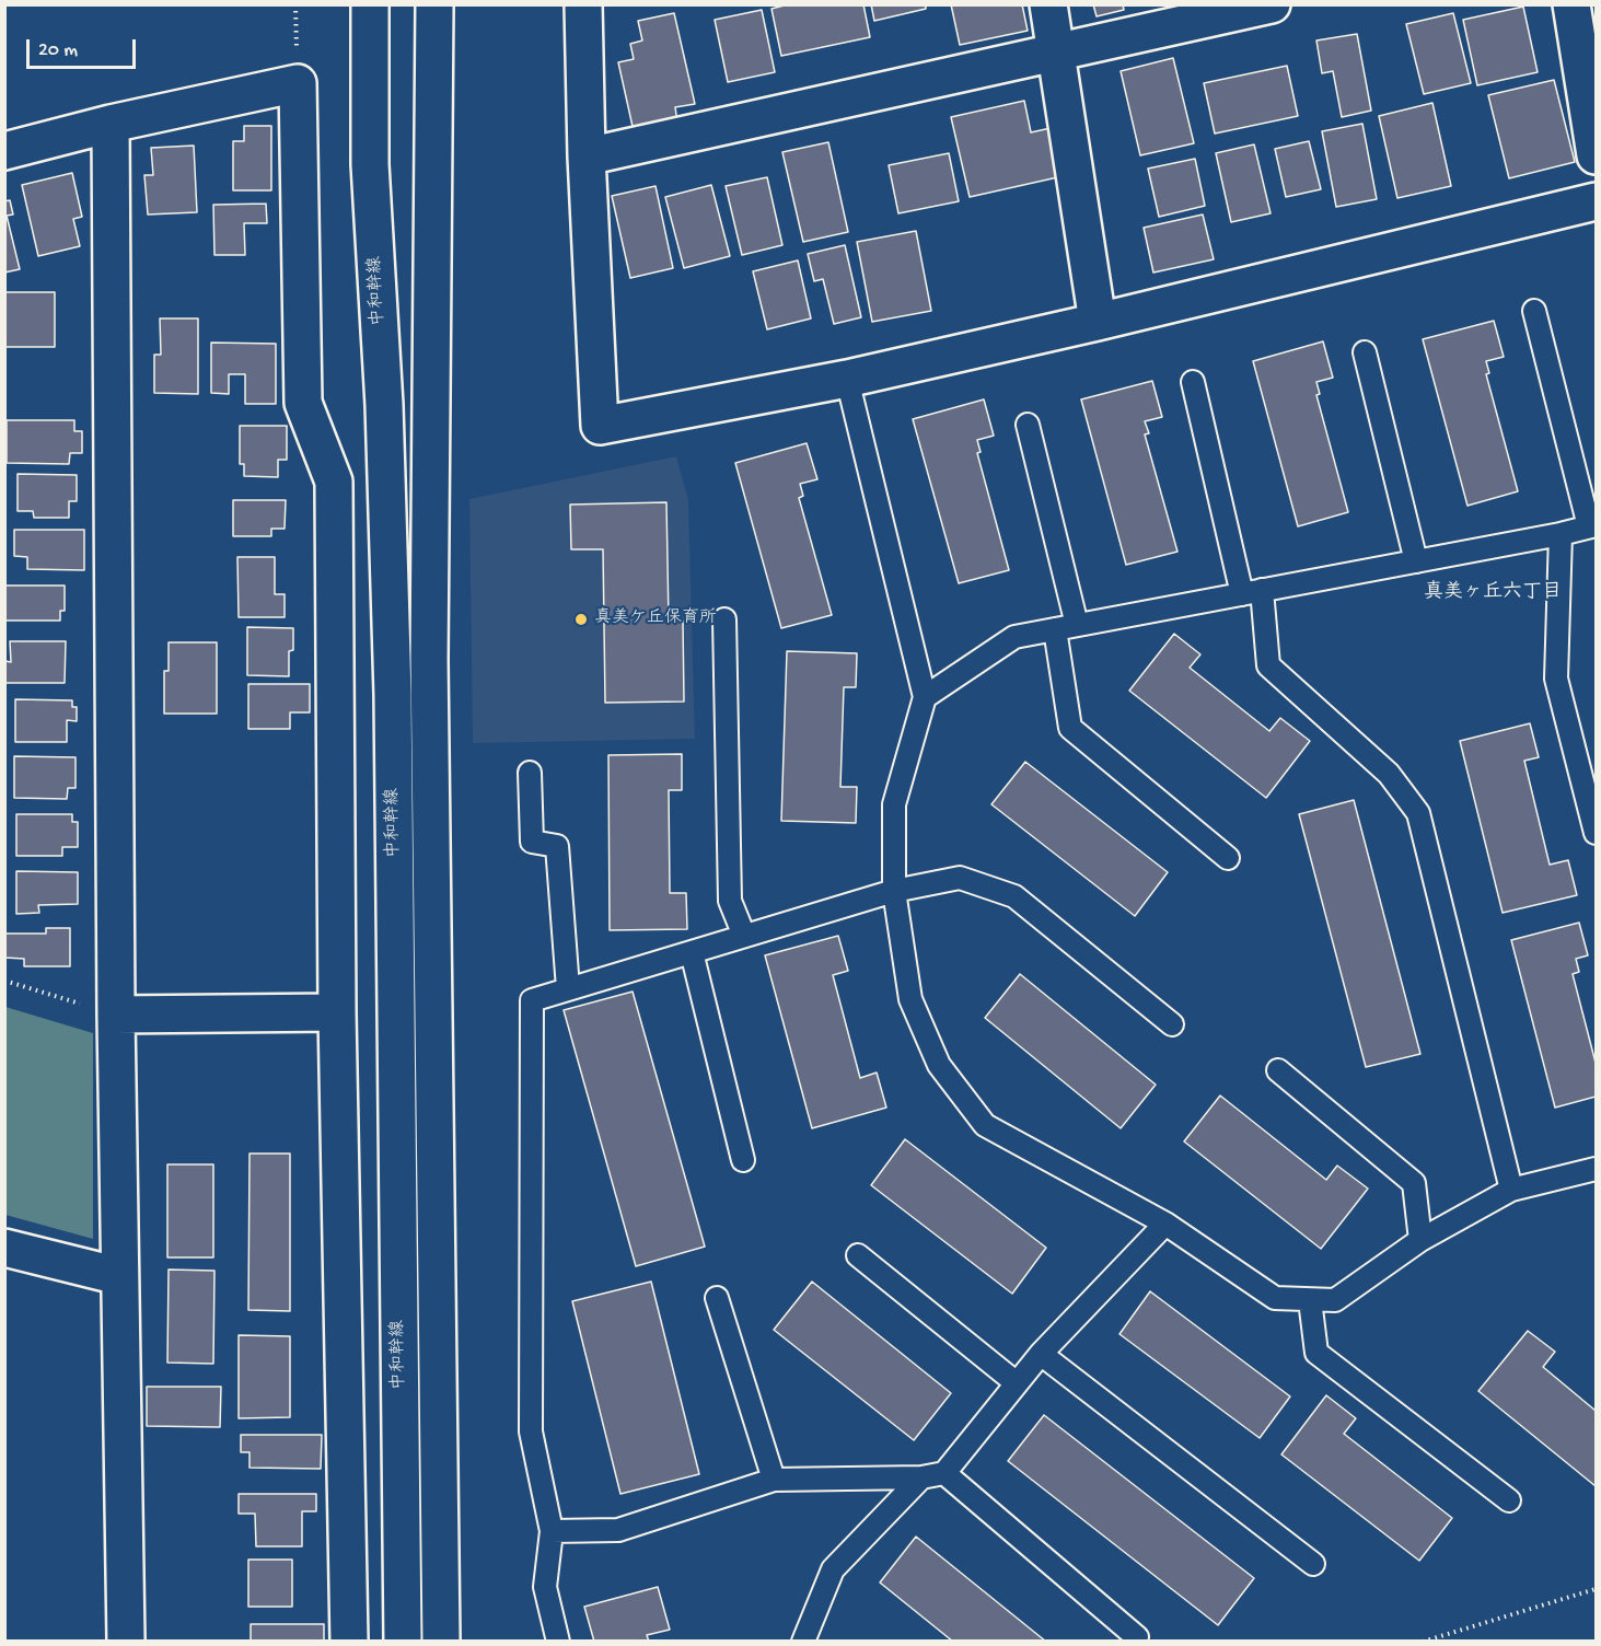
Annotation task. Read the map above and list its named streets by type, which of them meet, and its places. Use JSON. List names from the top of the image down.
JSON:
{
  "streets": {
    "street": ["中和幹線"]
  },
  "districts": ["真美ヶ丘六丁目"],
  "places": ["真美ケ丘保育所"],
  "scale_bar": "20 m"
}
